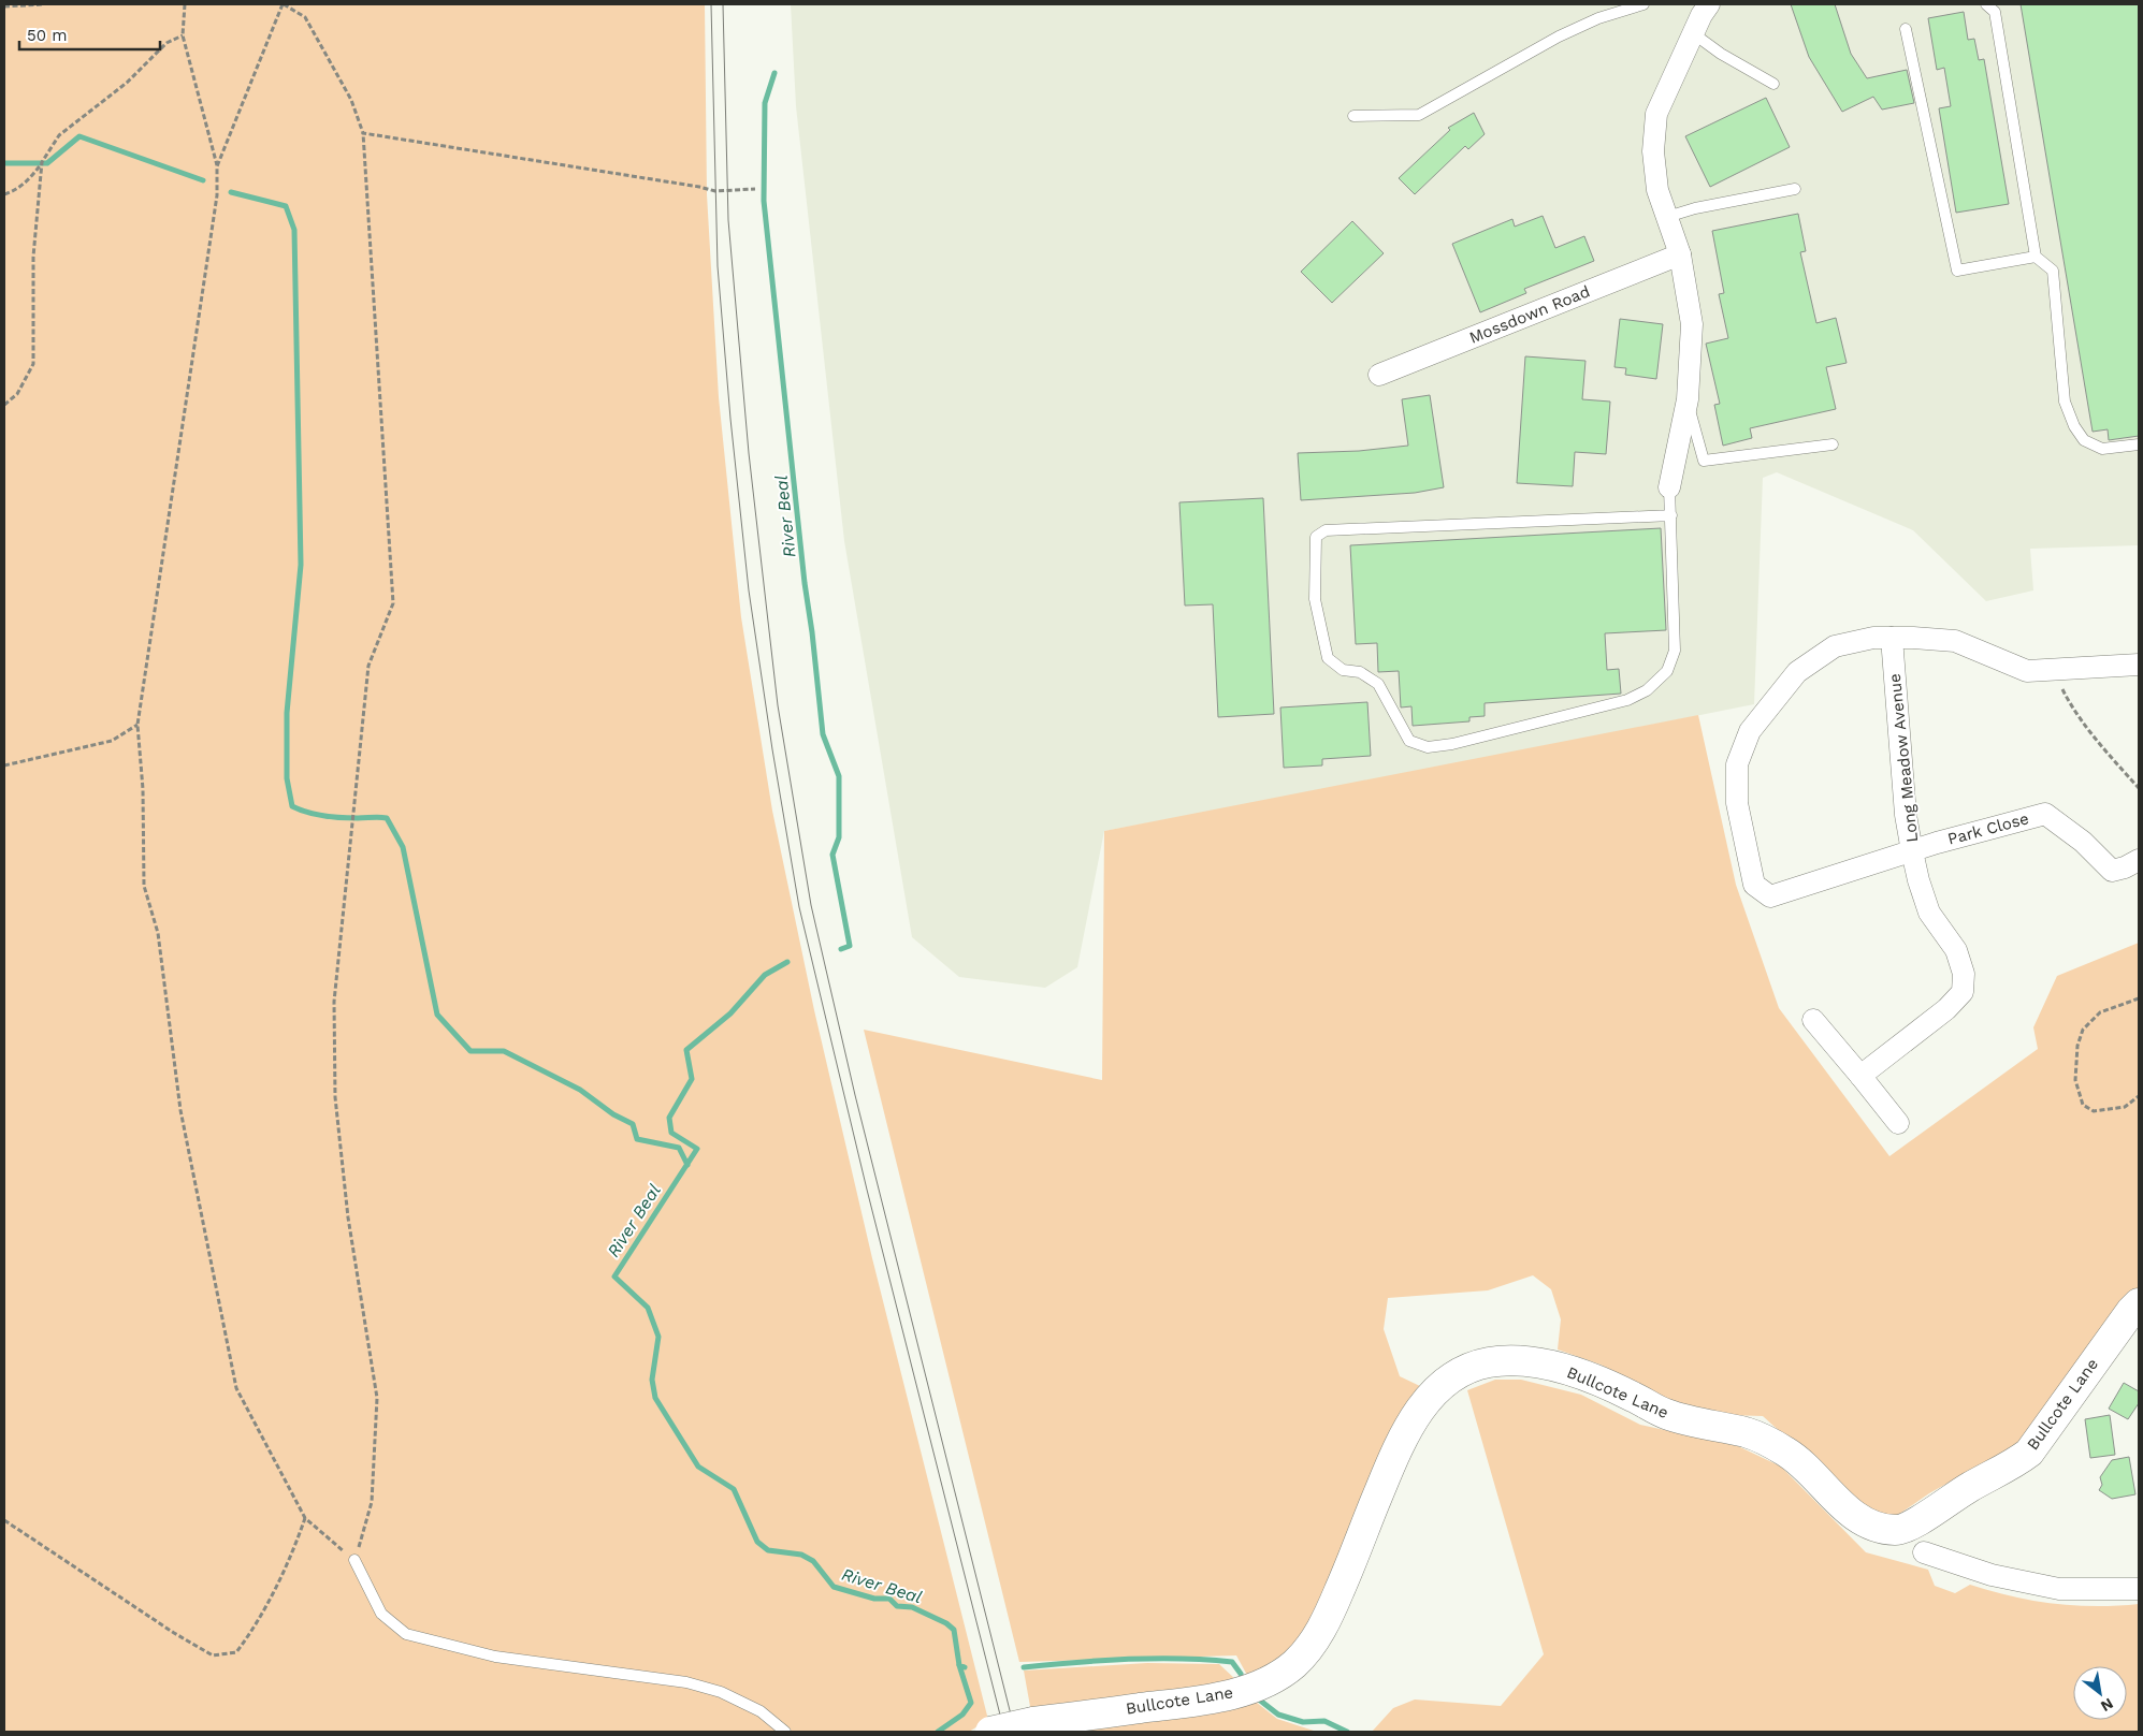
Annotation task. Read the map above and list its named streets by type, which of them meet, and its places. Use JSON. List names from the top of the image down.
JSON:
{
  "streets": {
    "street": [
      "Mossdown Road",
      "Long Meadow Avenue",
      "Park Close",
      "Bullcote Lane"
    ]
  },
  "crossings": [
    ["Long Meadow Avenue", "Park Close"]
  ],
  "water": ["River Beal"],
  "scale_bar": "50 m",
  "north": "bottom right"
}
